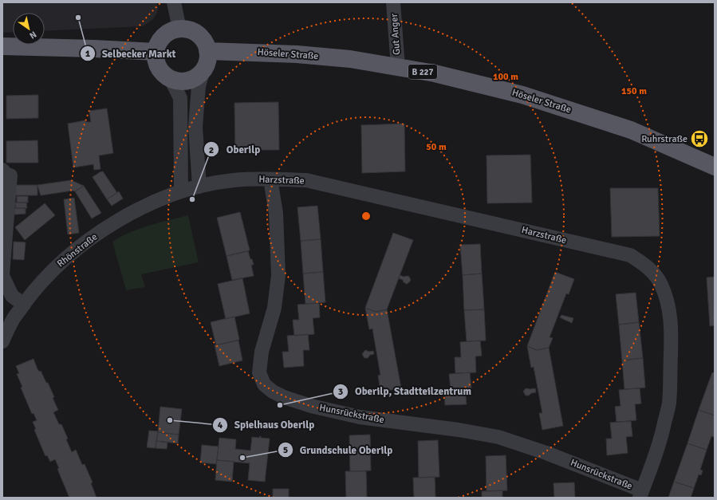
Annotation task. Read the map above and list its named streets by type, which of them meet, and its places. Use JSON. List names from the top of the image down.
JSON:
{
  "streets": {
    "main road": ["Höseler Straße", "B 227"],
    "street": [
      "Gut Anger",
      "Harzstraße",
      "Rhönstraße",
      "Hunsrückstraße"
    ]
  },
  "crossings": [
    ["Gut Anger", "Höseler Straße"],
    ["Harzstraße", "Rhönstraße"],
    ["Harzstraße", "Hunsrückstraße"]
  ],
  "places": {
    "other": [
      "Selbecker Markt",
      "Oberilp",
      "Oberilp, Stadtteilzentrum",
      "Spielhaus Oberilp",
      "Grundschule Oberilp"
    ],
    "bus stop": ["Ruhrstraße"]
  },
  "north": "bottom right",
  "rings": ["100 m", "150 m", "50 m"]
}
